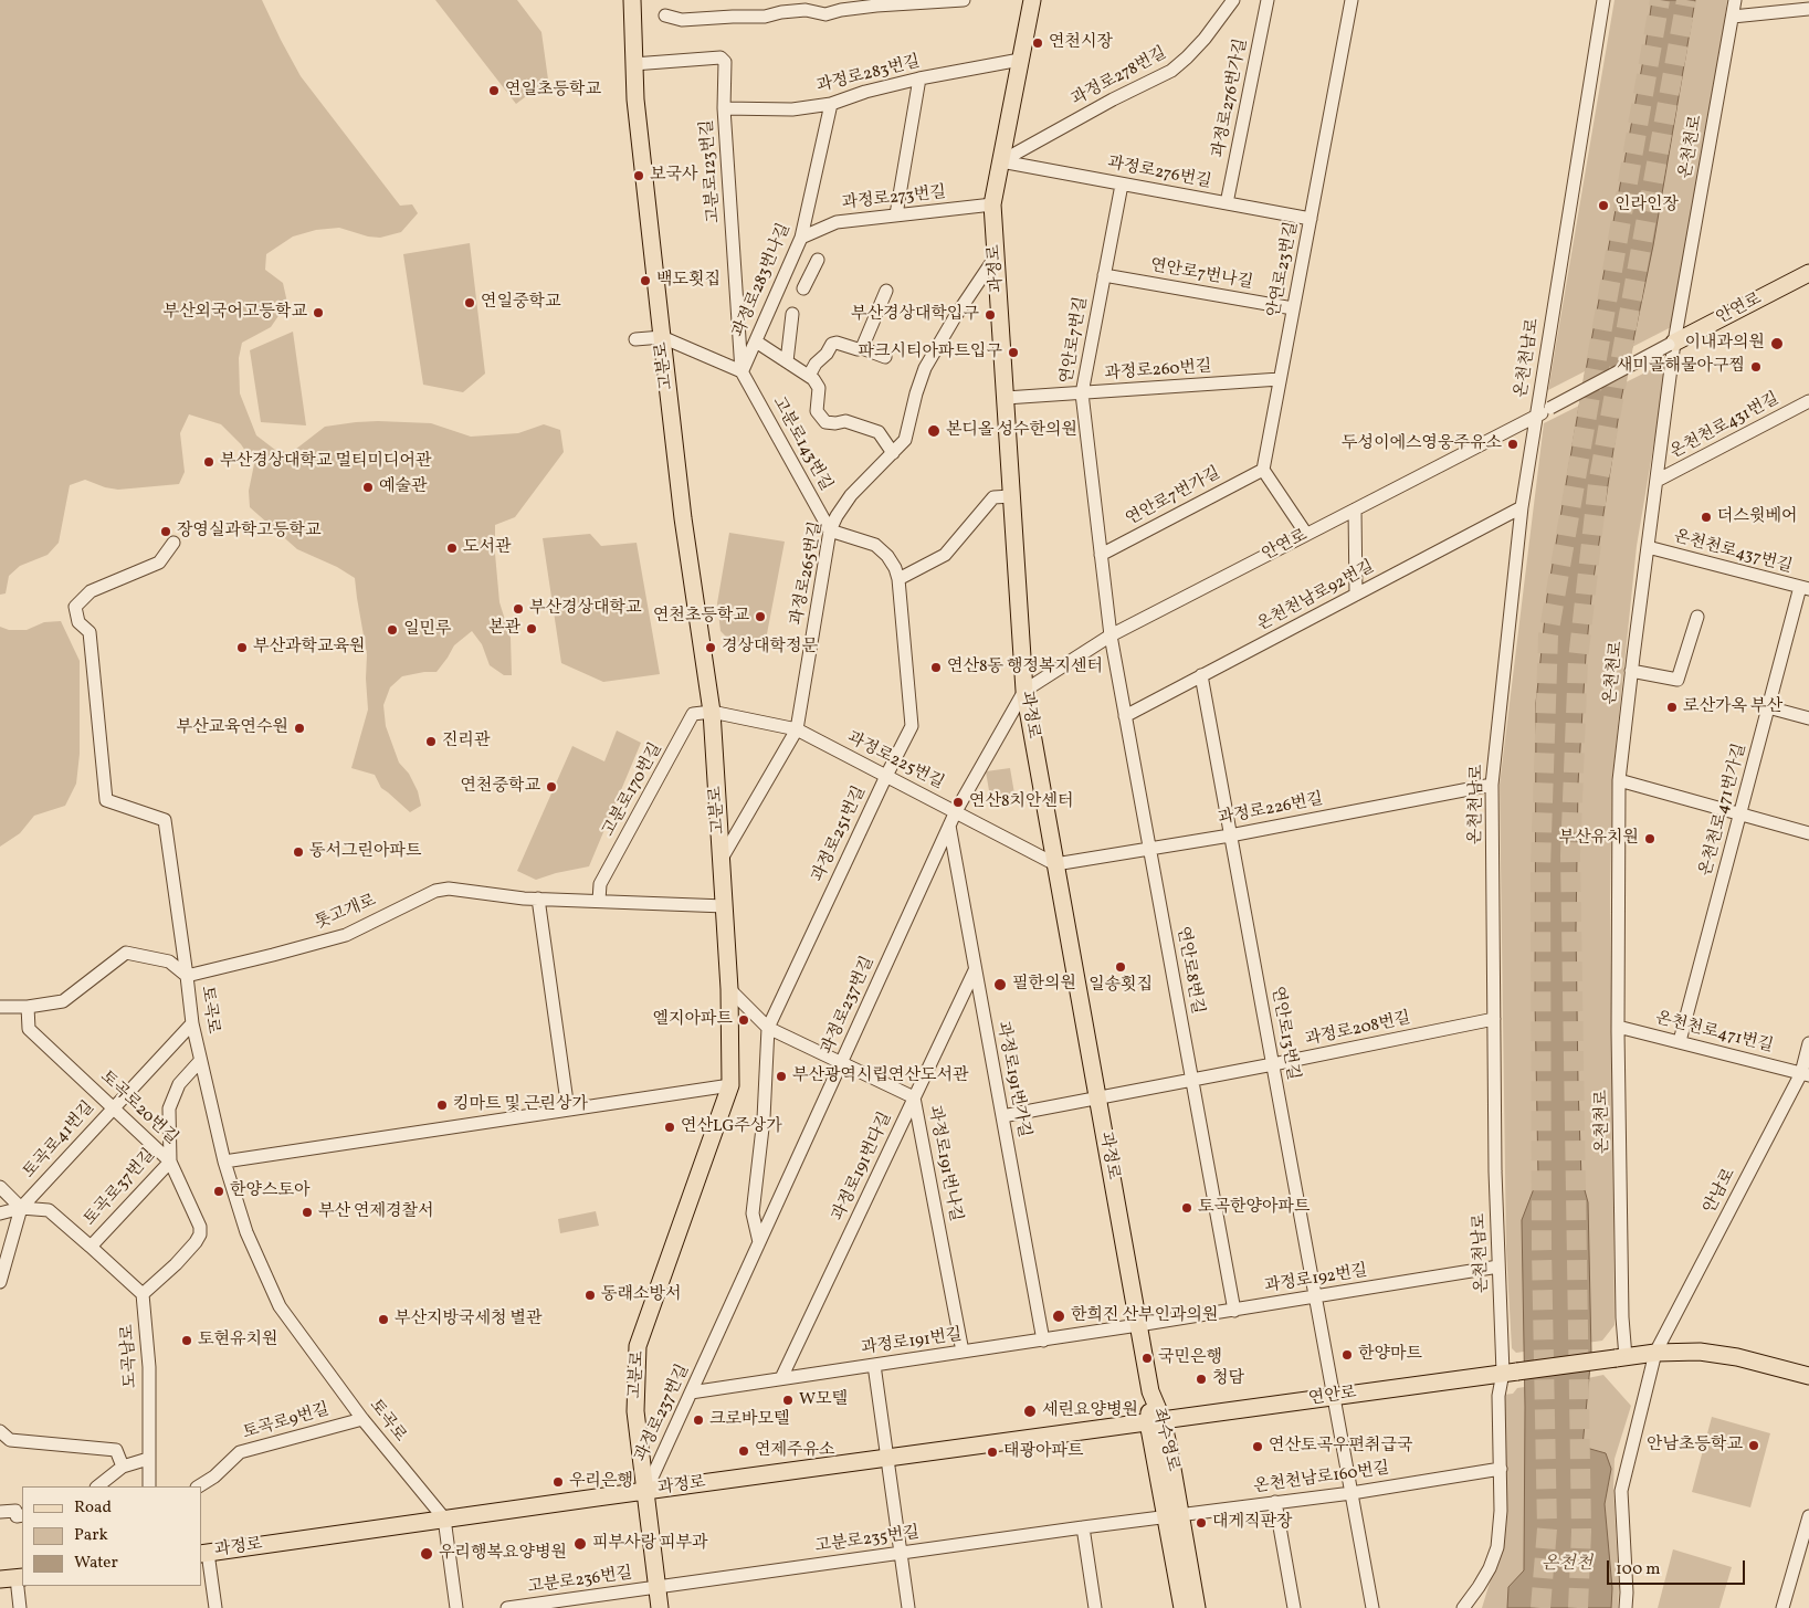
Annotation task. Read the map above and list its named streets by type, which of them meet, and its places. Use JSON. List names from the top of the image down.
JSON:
{
  "streets": {
    "main road": [
      "과정로",
      "안연로",
      "고분로",
      "연안로",
      "좌수영로"
    ],
    "street": [
      "과정로283번길",
      "과정로278번길",
      "과정로276번가길",
      "온천천로",
      "고분로123번길",
      "과정로276번길",
      "과정로273번길",
      "안연로23번길",
      "연안로7번나길",
      "과정로283번나길",
      "연안로7번길",
      "온천천남로",
      "과정로260번길",
      "온천천로431번길",
      "고분로143번길",
      "연안로7번가길",
      "온천천로437번길",
      "과정로265번길",
      "온천천남로92번길",
      "과정로225번길",
      "고분로170번길",
      "과정로226번길",
      "온천천로471번가길",
      "과정로251번길",
      "톳고개로",
      "연안로8번길",
      "과정로237번길",
      "토곡로",
      "과정로208번길",
      "연안로13번길",
      "온천천로471번길",
      "과정로191번가길",
      "토곡로20번길",
      "토곡로41번길",
      "과정로191번나길",
      "과정로191번다길",
      "토곡로37번길",
      "안남로",
      "과정로192번길",
      "과정로191번길",
      "도곡남로",
      "토곡로9번길",
      "온천천남로160번길",
      "고분로235번길",
      "고분로236번길"
    ]
  },
  "crossings": [
    ["과정로283번길", "고분로123번길"],
    ["과정로283번길", "과정로"],
    ["과정로283번길", "과정로283번나길"],
    ["과정로278번길", "과정로276번길"],
    ["과정로278번길", "과정로"],
    ["과정로276번가길", "과정로276번길"],
    ["온천천로", "안연로"],
    ["온천천로", "온천천로431번길"],
    ["온천천로", "온천천로437번길"],
    ["온천천로", "온천천로471번길"],
    ["온천천로", "연안로"],
    ["고분로123번길", "과정로283번나길"],
    ["고분로123번길", "고분로"],
    ["고분로123번길", "고분로143번길"],
    ["과정로276번길", "과정로"],
    ["과정로276번길", "안연로23번길"],
    ["과정로276번길", "연안로7번길"],
    ["과정로273번길", "과정로"],
    ["과정로273번길", "과정로283번나길"],
    ["과정로", "안연로"],
    ["과정로", "고분로"],
    ["과정로", "과정로260번길"],
    ["과정로", "과정로265번길"],
    ["과정로", "과정로225번길"],
    ["과정로", "과정로226번길"],
    ["과정로", "과정로237번길"],
    ["과정로", "토곡로"],
    ["과정로", "과정로208번길"],
    ["과정로", "과정로192번길"],
    ["과정로", "과정로191번길"],
    ["과정로", "연안로"],
    ["과정로", "좌수영로"],
    ["안연로23번길", "연안로7번나길"],
    ["안연로23번길", "과정로260번길"],
    ["안연로23번길", "연안로7번가길"],
    ["연안로7번나길", "연안로7번길"],
    ["과정로283번나길", "고분로143번길"],
    ["안연로", "연안로7번길"],
    ["안연로", "온천천남로"],
    ["안연로", "연안로8번길"],
    ["안연로", "과정로237번길"],
    ["연안로7번길", "과정로260번길"],
    ["연안로7번길", "연안로7번가길"],
    ["연안로7번길", "연안로8번길"],
    ["온천천남로", "온천천남로92번길"],
    ["온천천남로", "과정로226번길"],
    ["온천천남로", "과정로208번길"],
    ["온천천남로", "과정로192번길"],
    ["온천천남로", "연안로"],
    ["온천천남로", "온천천남로160번길"],
    ["고분로", "과정로265번길"],
    ["고분로", "과정로225번길"],
    ["고분로", "고분로170번길"],
    ["고분로", "톳고개로"],
    ["고분로", "과정로237번길"],
    ["고분로", "과정로191번나길"],
    ["고분로", "고분로235번길"],
    ["고분로", "고분로236번길"],
    ["고분로143번길", "과정로265번길"],
    ["온천천로437번길", "온천천로471번가길"],
    ["과정로265번길", "과정로225번길"],
    ["온천천남로92번길", "연안로8번길"],
    ["온천천남로92번길", "연안로13번길"],
    ["과정로225번길", "고분로170번길"],
    ["과정로225번길", "과정로226번길"],
    ["과정로225번길", "과정로251번길"],
    ["과정로225번길", "과정로237번길"],
    ["고분로170번길", "톳고개로"],
    ["과정로226번길", "연안로8번길"],
    ["과정로226번길", "연안로13번길"],
    ["온천천로471번가길", "온천천로471번길"],
    ["과정로251번길", "과정로237번길"],
    ["과정로251번길", "과정로191번나길"],
    ["톳고개로", "토곡로"],
    ["연안로8번길", "과정로208번길"],
    ["연안로8번길", "과정로192번길"],
    ["과정로237번길", "과정로191번가길"],
    ["과정로237번길", "과정로191번나길"],
    ["과정로237번길", "과정로191번길"],
    ["토곡로", "토곡로41번길"],
    ["토곡로", "토곡로37번길"],
    ["토곡로", "토곡로9번길"],
    ["과정로208번길", "연안로13번길"],
    ["과정로208번길", "과정로191번가길"],
    ["연안로13번길", "과정로192번길"],
    ["연안로13번길", "연안로"],
    ["연안로13번길", "온천천남로160번길"],
    ["온천천로471번길", "안남로"],
    ["과정로191번가길", "과정로191번다길"],
    ["과정로191번가길", "과정로191번길"],
    ["토곡로20번길", "토곡로41번길"],
    ["토곡로20번길", "토곡로37번길"],
    ["토곡로20번길", "도곡남로"],
    ["과정로191번나길", "과정로191번다길"],
    ["과정로191번나길", "과정로191번길"],
    ["과정로191번다길", "과정로191번길"],
    ["과정로192번길", "과정로191번길"],
    ["연안로", "좌수영로"],
    ["좌수영로", "온천천남로160번길"],
    ["좌수영로", "고분로235번길"],
    ["온천천남로160번길", "고분로235번길"],
    ["고분로235번길", "고분로236번길"]
  ],
  "water": ["온천천"],
  "places": [
    "연천시장",
    "연일초등학교",
    "보국사",
    "인라인장",
    "백도횟집",
    "연일중학교",
    "부산외국어고등학교",
    "부산경상대학입구",
    "이내과의원",
    "파크시티아파트입구",
    "새미골해물아구찜",
    "본디올 성수한의원",
    "두성이에스영웅주유소",
    "부산경상대학교 멀티미디어관",
    "예술관",
    "더스윗베어",
    "장영실과학고등학교",
    "도서관",
    "부산경상대학교",
    "연천초등학교",
    "본관",
    "일민루",
    "부산과학교육원",
    "경상대학정문",
    "연산8동 행정복지센터",
    "로산가옥 부산",
    "부산교육연수원",
    "진리관",
    "연천중학교",
    "연산8치안센터",
    "부산유치원",
    "동서그린아파트",
    "일송횟집",
    "필한의원",
    "엘지아파트",
    "부산광역시립연산도서관",
    "킹마트 및 근린상가",
    "연산LG주상가",
    "한양스토아",
    "토곡한양아파트",
    "부산 연제경찰서",
    "동래소방서",
    "한희진 산부인과의원",
    "부산지방국세청 별관",
    "토현유치원",
    "한양마트",
    "국민은행",
    "청담",
    "W모텔",
    "세린요양병원",
    "크로바모텔",
    "안남초등학교",
    "연산토곡우편취급국",
    "연제주유소",
    "태광아파트",
    "우리은행",
    "대게직판장",
    "피부사랑 피부과",
    "우리행복요양병원"
  ],
  "legend": ["Road", "Park", "Water"],
  "scale_bar": "100 m"
}
